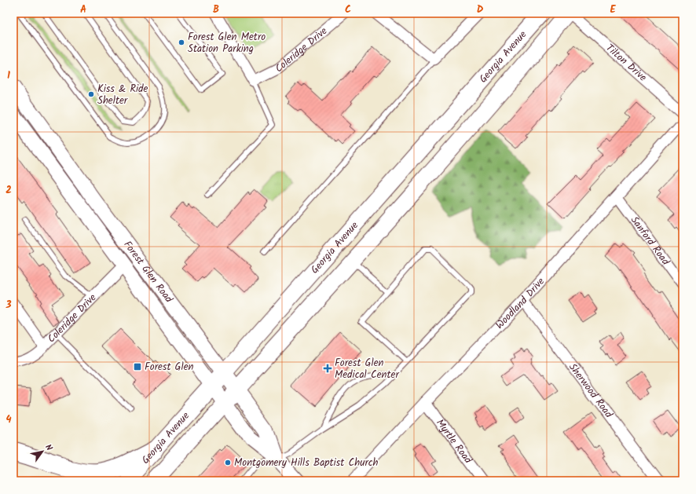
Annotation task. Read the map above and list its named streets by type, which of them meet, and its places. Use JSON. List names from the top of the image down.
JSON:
{
  "streets": {
    "main road": ["Georgia Avenue", "Forest Glen Road"],
    "street": [
      "Coleridge Drive",
      "Tilton Drive",
      "Sanford Road",
      "Woodland Drive",
      "Sherwood Road",
      "Myrtle Road"
    ]
  },
  "crossings": [
    ["Coleridge Drive", "Forest Glen Road"],
    ["Georgia Avenue", "Forest Glen Road"],
    ["Sanford Road", "Woodland Drive"],
    ["Woodland Drive", "Sherwood Road"],
    ["Woodland Drive", "Myrtle Road"]
  ],
  "places": {
    "other": ["Forest Glen Metro Station Parking", "Kiss & Ride Shelter", "Montgomery Hills Baptist Church"],
    "transit": ["Forest Glen"],
    "health": ["Forest Glen Medical Center"]
  },
  "north": "top right",
  "grid": {
    "columns": [
      "A",
      "B",
      "C",
      "D",
      "E"
    ],
    "rows": [
      "1",
      "2",
      "3",
      "4"
    ]
  }
}
